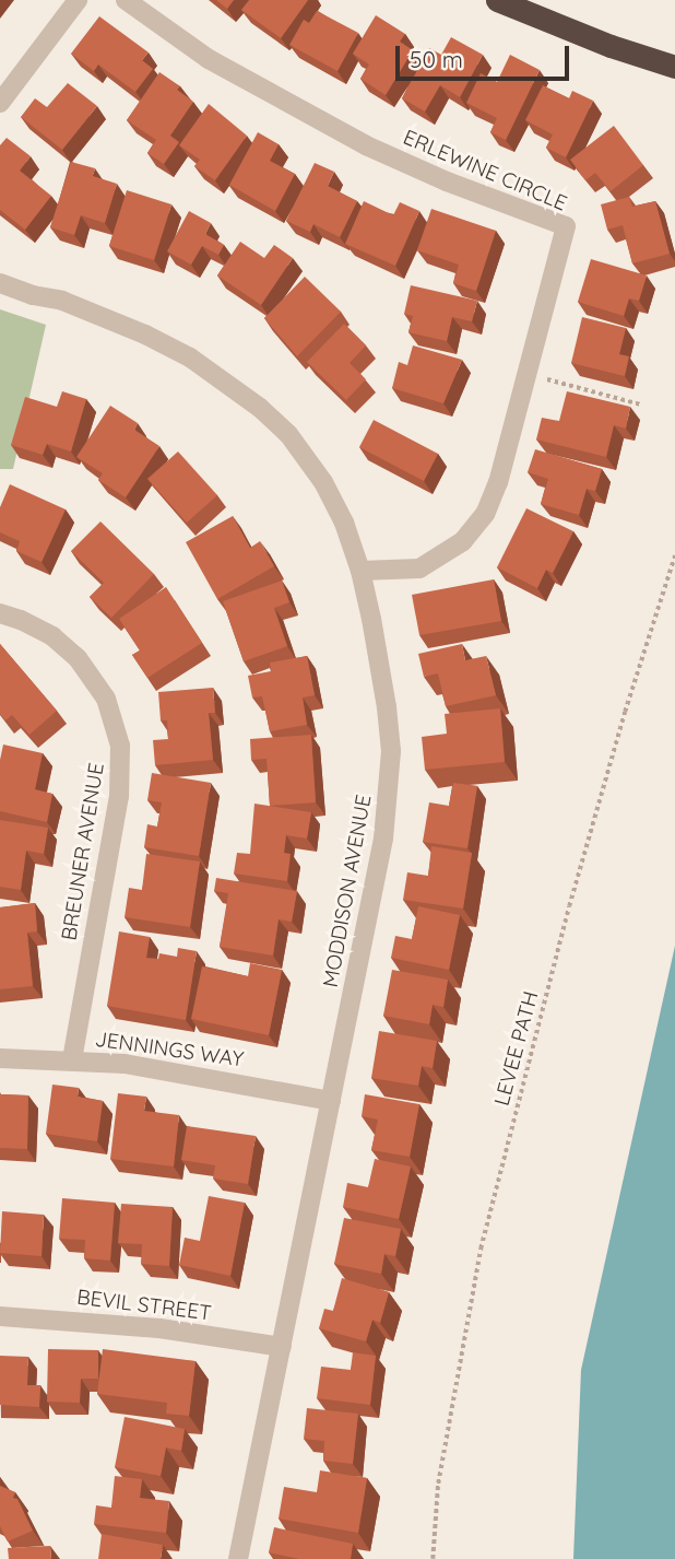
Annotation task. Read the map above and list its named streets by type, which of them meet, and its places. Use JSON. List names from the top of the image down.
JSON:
{
  "streets": {
    "street": [
      "ERLEWINE CIRCLE",
      "BREUNER AVENUE",
      "MODDISON AVENUE",
      "JENNINGS WAY",
      "BEVIL STREET"
    ],
    "path": ["LEVEE PATH"]
  },
  "crossings": [
    ["ERLEWINE CIRCLE", "MODDISON AVENUE"],
    ["BREUNER AVENUE", "JENNINGS WAY"],
    ["MODDISON AVENUE", "JENNINGS WAY"],
    ["MODDISON AVENUE", "BEVIL STREET"]
  ],
  "scale_bar": "50 m"
}
